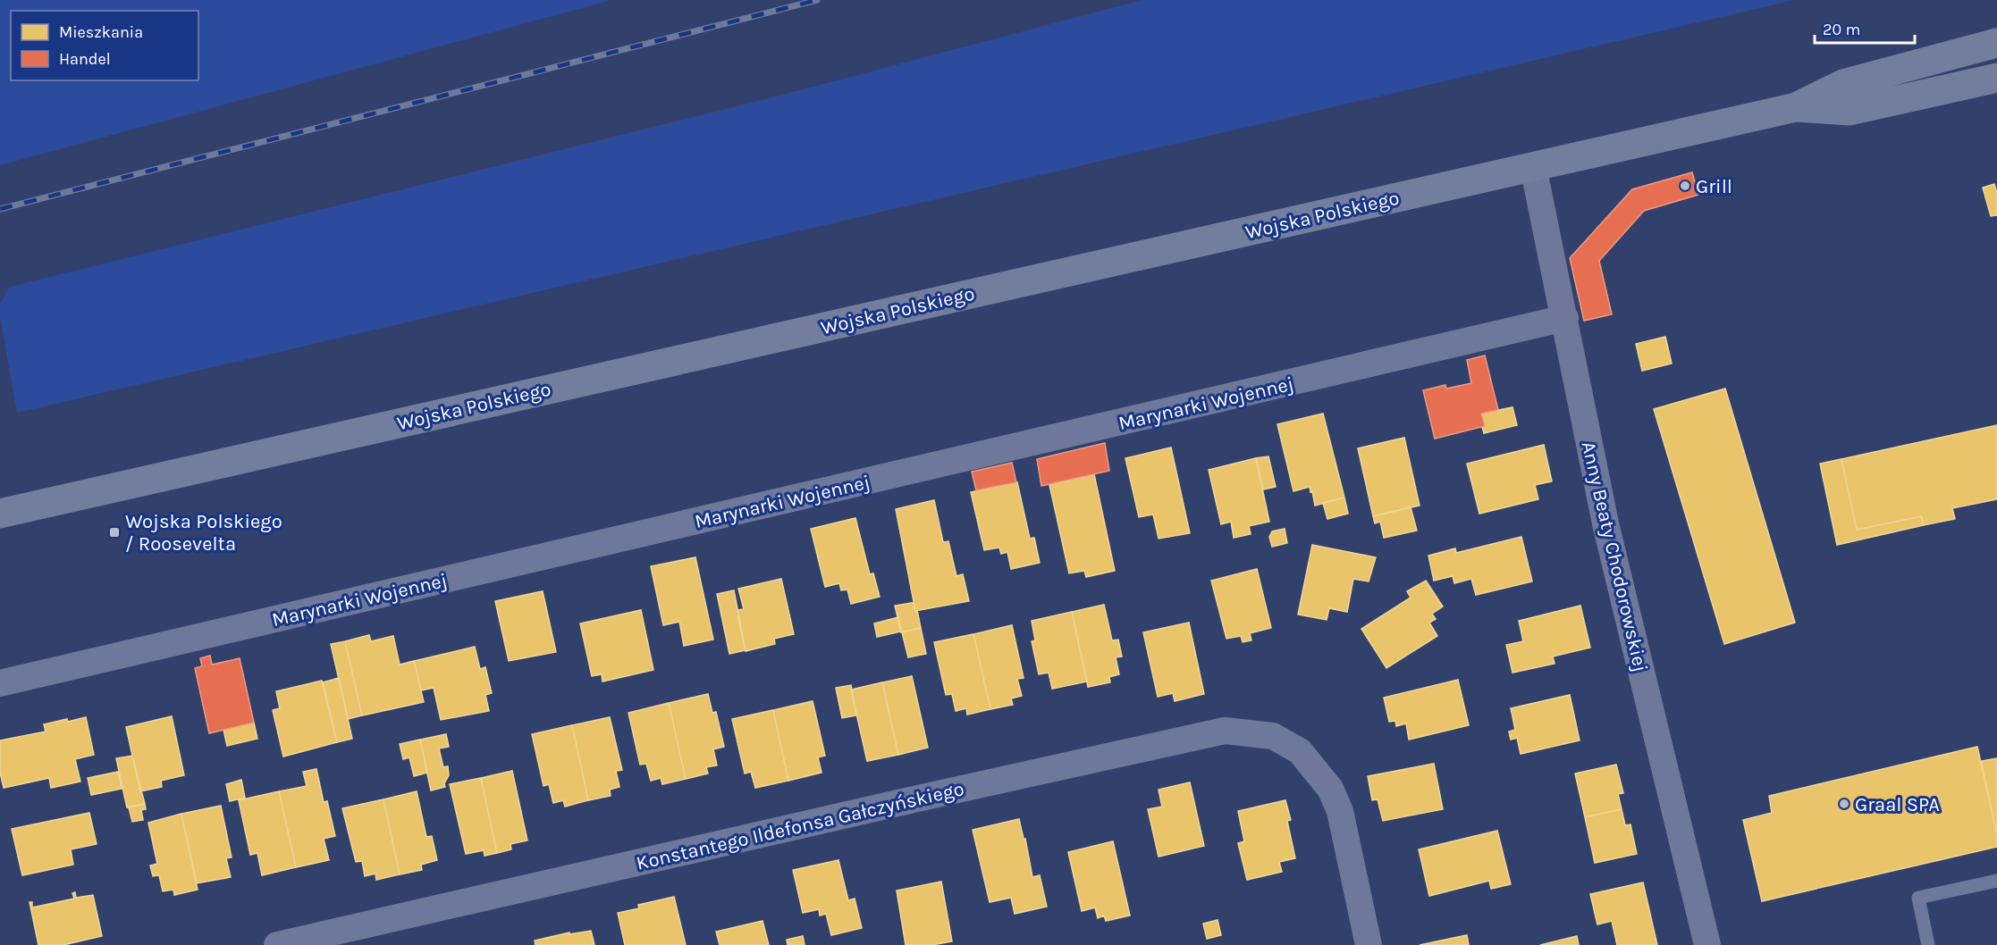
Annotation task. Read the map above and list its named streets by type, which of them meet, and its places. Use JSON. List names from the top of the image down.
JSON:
{
  "streets": {
    "street": [
      "Wojska Polskiego",
      "Marynarki Wojennej",
      "Anny Beaty Chodorowskiej",
      "Konstantego Ildefonsa Gałczyńskiego"
    ]
  },
  "crossings": [
    ["Wojska Polskiego", "Anny Beaty Chodorowskiej"],
    ["Marynarki Wojennej", "Anny Beaty Chodorowskiej"]
  ],
  "places": {
    "other": ["Grill", "Graal SPA"],
    "transit": ["Wojska Polskiego / Roosevelta"]
  },
  "legend": ["Mieszkania", "Handel"],
  "scale_bar": "20 m"
}
